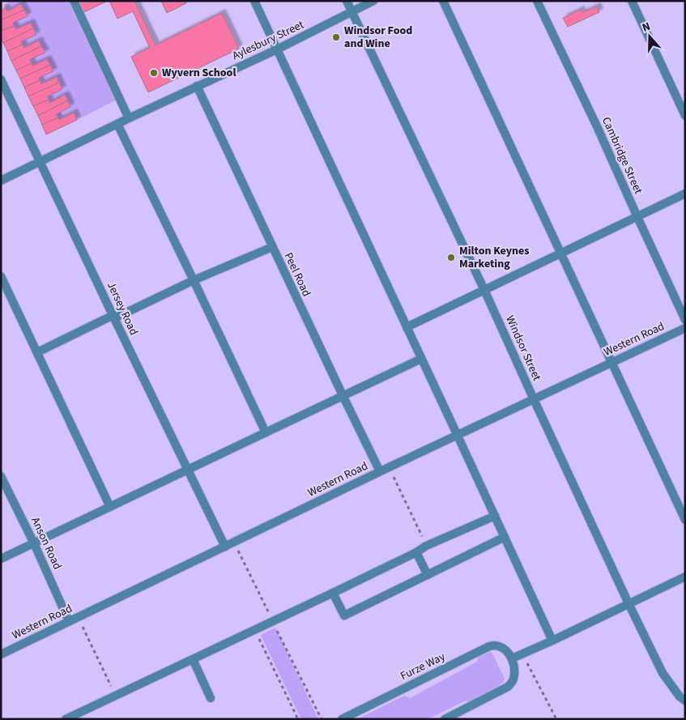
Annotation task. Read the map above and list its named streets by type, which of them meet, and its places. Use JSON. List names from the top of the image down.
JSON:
{
  "streets": {
    "street": [
      "Aylesbury Street",
      "Cambridge Street",
      "Peel Road",
      "Jersey Road",
      "Western Road",
      "Windsor Street",
      "Anson Road",
      "Furze Way"
    ]
  },
  "crossings": [
    ["Aylesbury Street", "Peel Road"],
    ["Aylesbury Street", "Jersey Road"],
    ["Aylesbury Street", "Windsor Street"],
    ["Peel Road", "Western Road"],
    ["Jersey Road", "Western Road"],
    ["Western Road", "Windsor Street"],
    ["Western Road", "Anson Road"]
  ],
  "places": ["Windsor Food and Wine", "Wyvern School", "Milton Keynes Marketing"],
  "north": "top"
}
